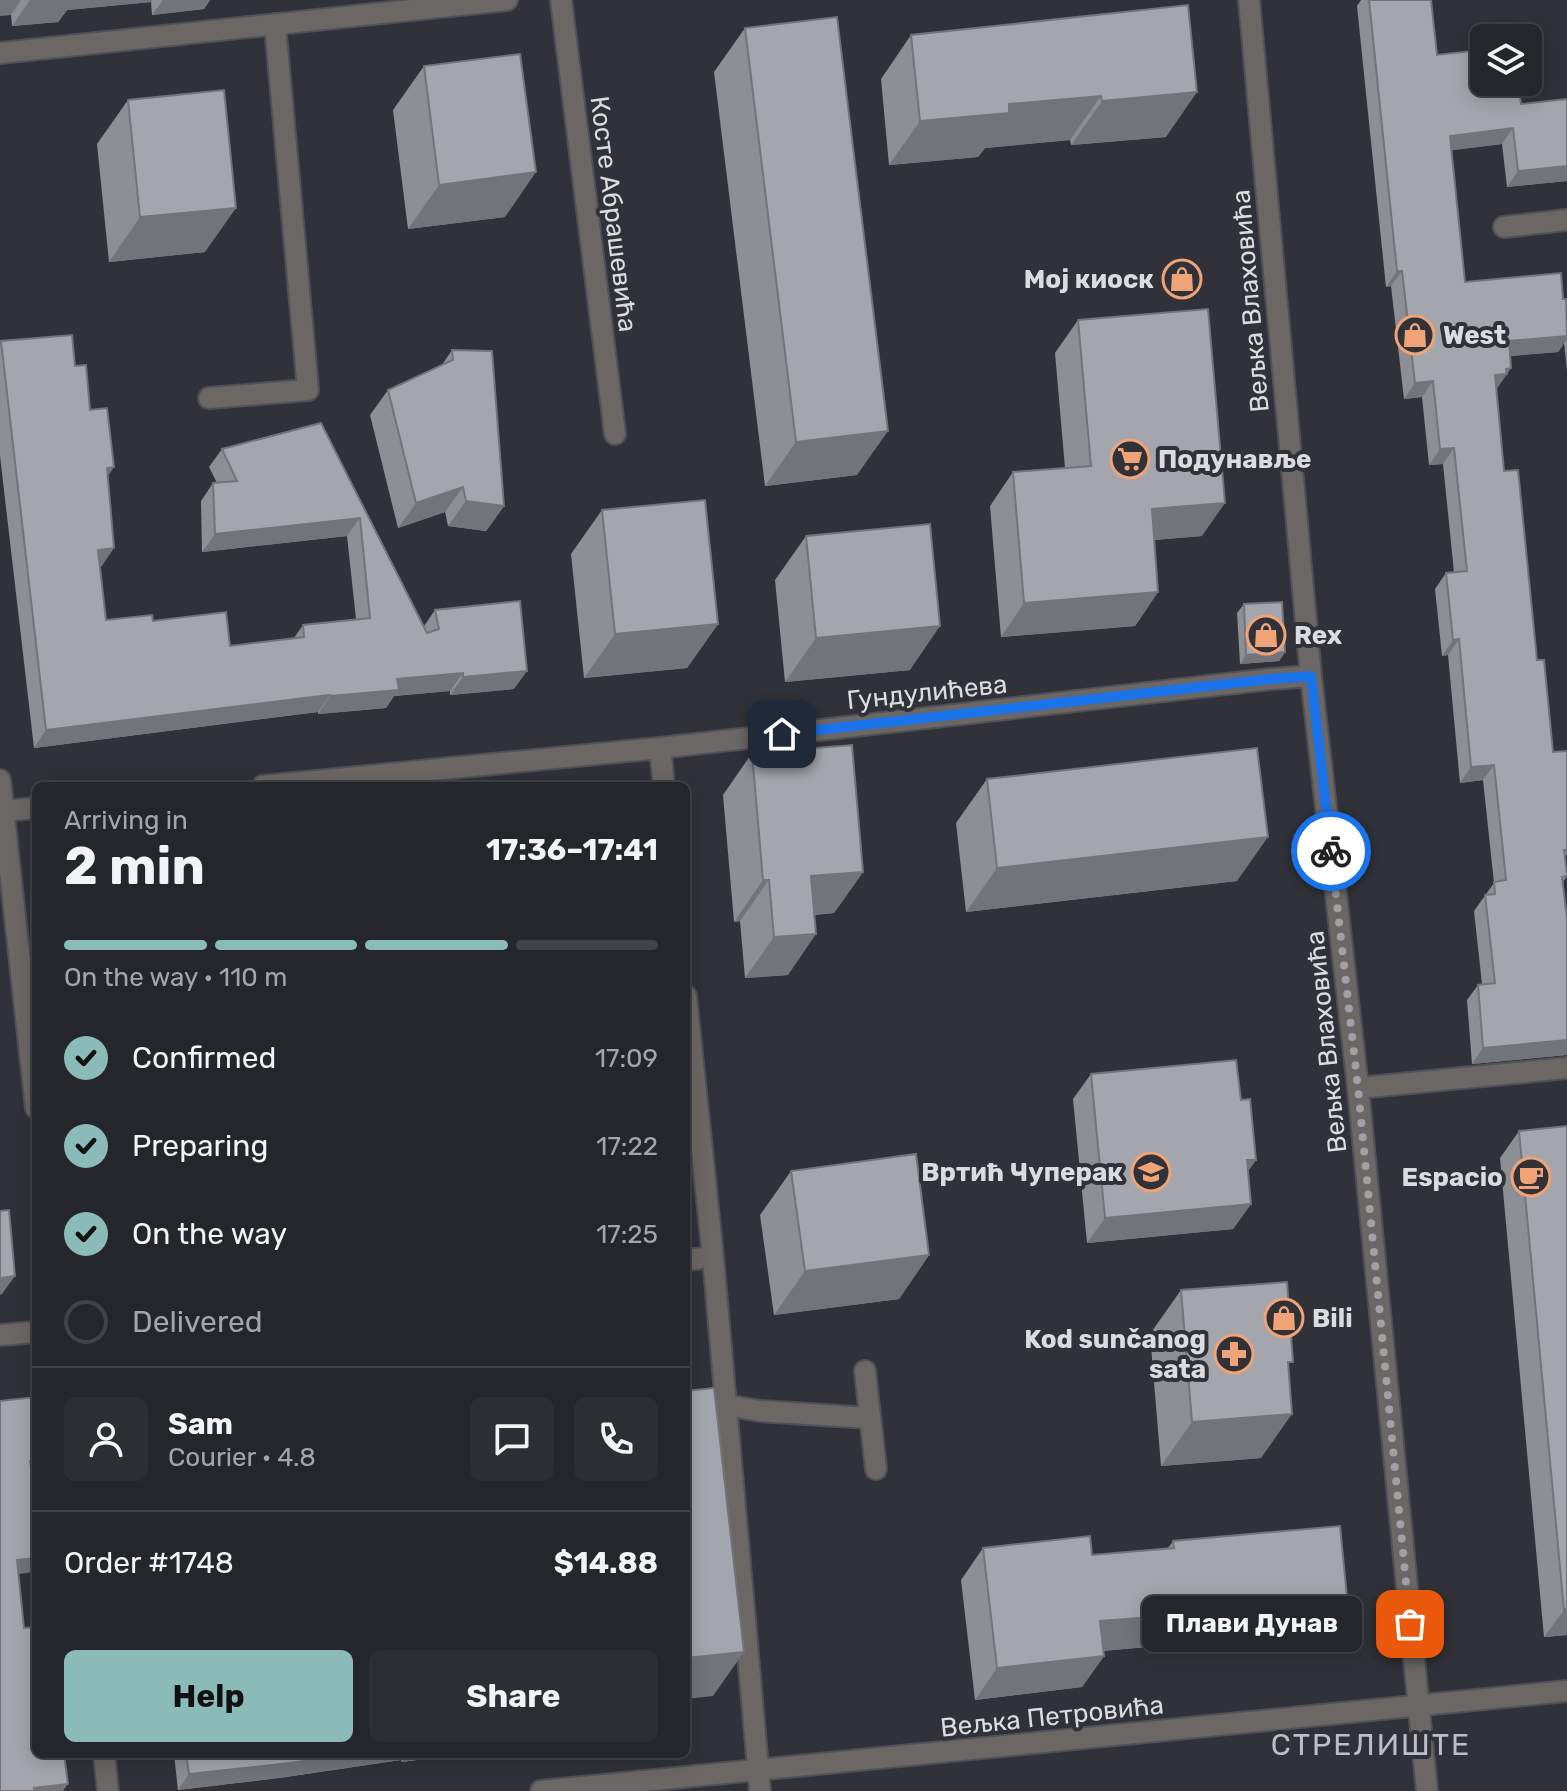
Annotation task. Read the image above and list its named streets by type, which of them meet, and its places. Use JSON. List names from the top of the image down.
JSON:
{
  "streets": {
    "street": [
      "Косте Абрашевића",
      "Вељка Влаховића",
      "Гундулићева",
      "Вељка Петровића"
    ]
  },
  "crossings": [
    ["Вељка Влаховића", "Гундулићева"],
    ["Вељка Влаховића", "Вељка Петровића"]
  ],
  "districts": ["СТРЕЛИШТЕ"],
  "places": {
    "shop": [
      "Мој киоск",
      "West",
      "Rex",
      "Bili"
    ],
    "supermarket": ["Подунавље"],
    "school or university": ["Вртић Чуперак"],
    "cafe": ["Espacio"],
    "pharmacy": ["Kod sunčanog sata"],
    "other": ["Плави Дунав"]
  },
  "page": {
    "heading": ["2 min", "Arriving in", "17:36–17:41"],
    "panel": [
      "Sam",
      "Courier · 4.8",
      "Order #1748",
      "$14.88"
    ],
    "bar": "On the way · 110 m",
    "list": [
      ["Confirmed", "17:09"],
      ["Preparing", "17:22"],
      ["On the way", "17:25"],
      "Delivered"
    ],
    "bubble": "Плави Дунав",
    "buttons": ["Help", "Share"]
  }
}
